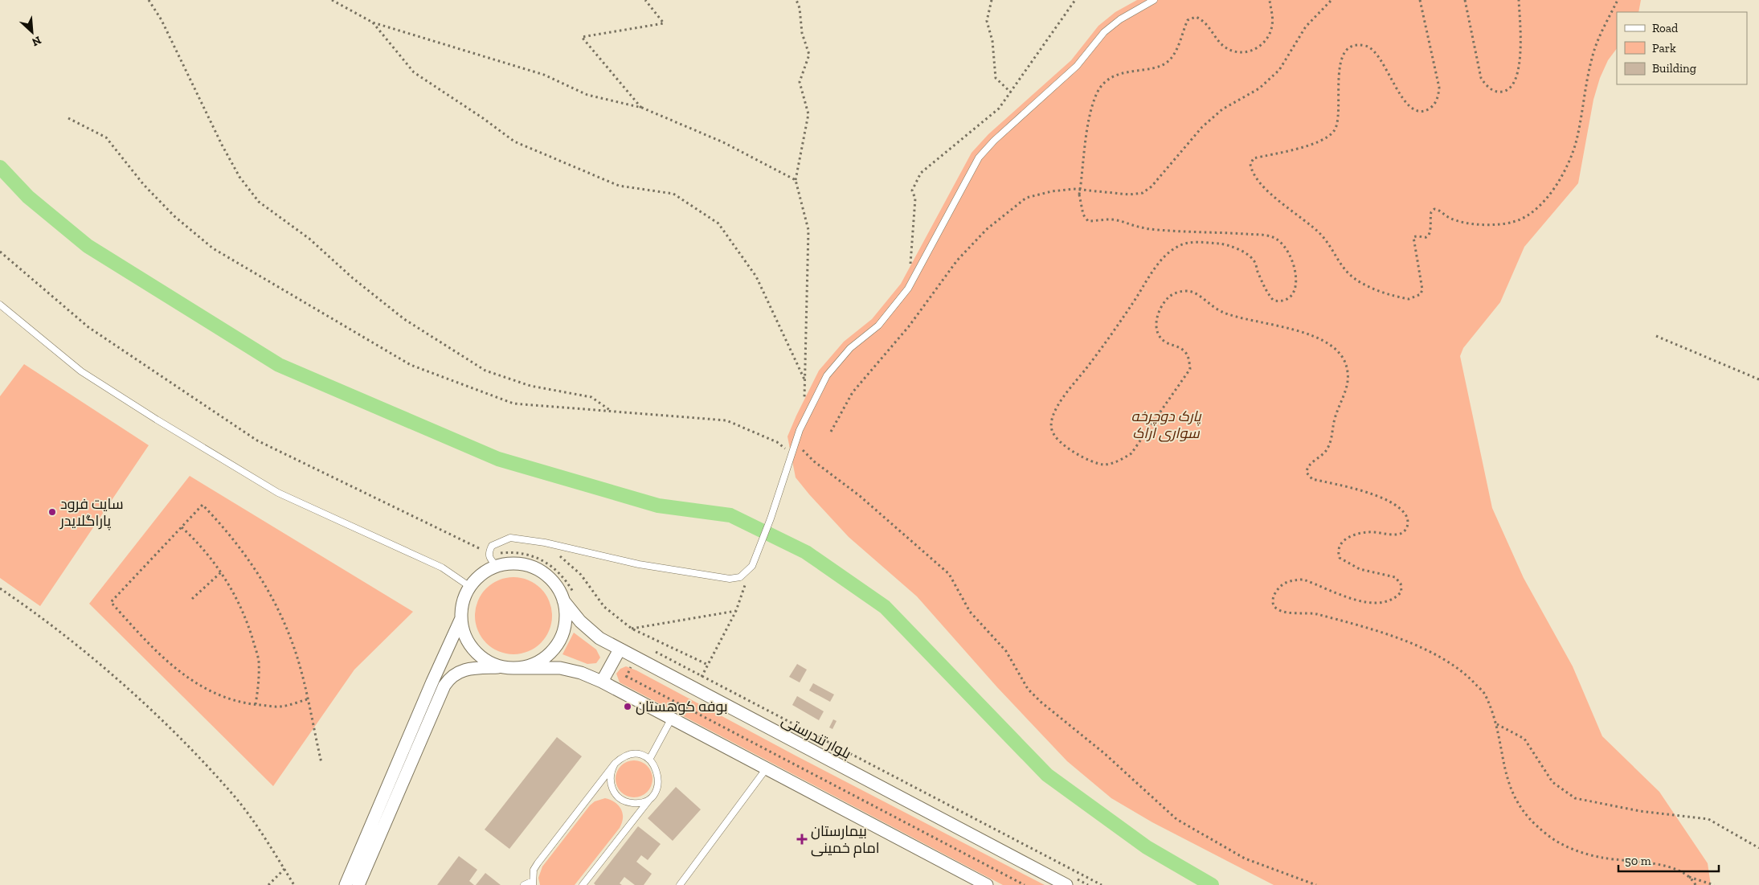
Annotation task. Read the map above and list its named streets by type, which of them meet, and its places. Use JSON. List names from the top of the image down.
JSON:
{
  "streets": {
    "street": ["بلوار تندرستی"]
  },
  "parks": ["پارک دوچرخه سواری اراک"],
  "places": {
    "other": ["سایت فرود پاراگلایدر", "بوفه کوهستان"],
    "health": ["بیمارستان امام خمینی"]
  },
  "legend": ["Road", "Park", "Building"],
  "scale_bar": "50 m",
  "north": "bottom right"
}
